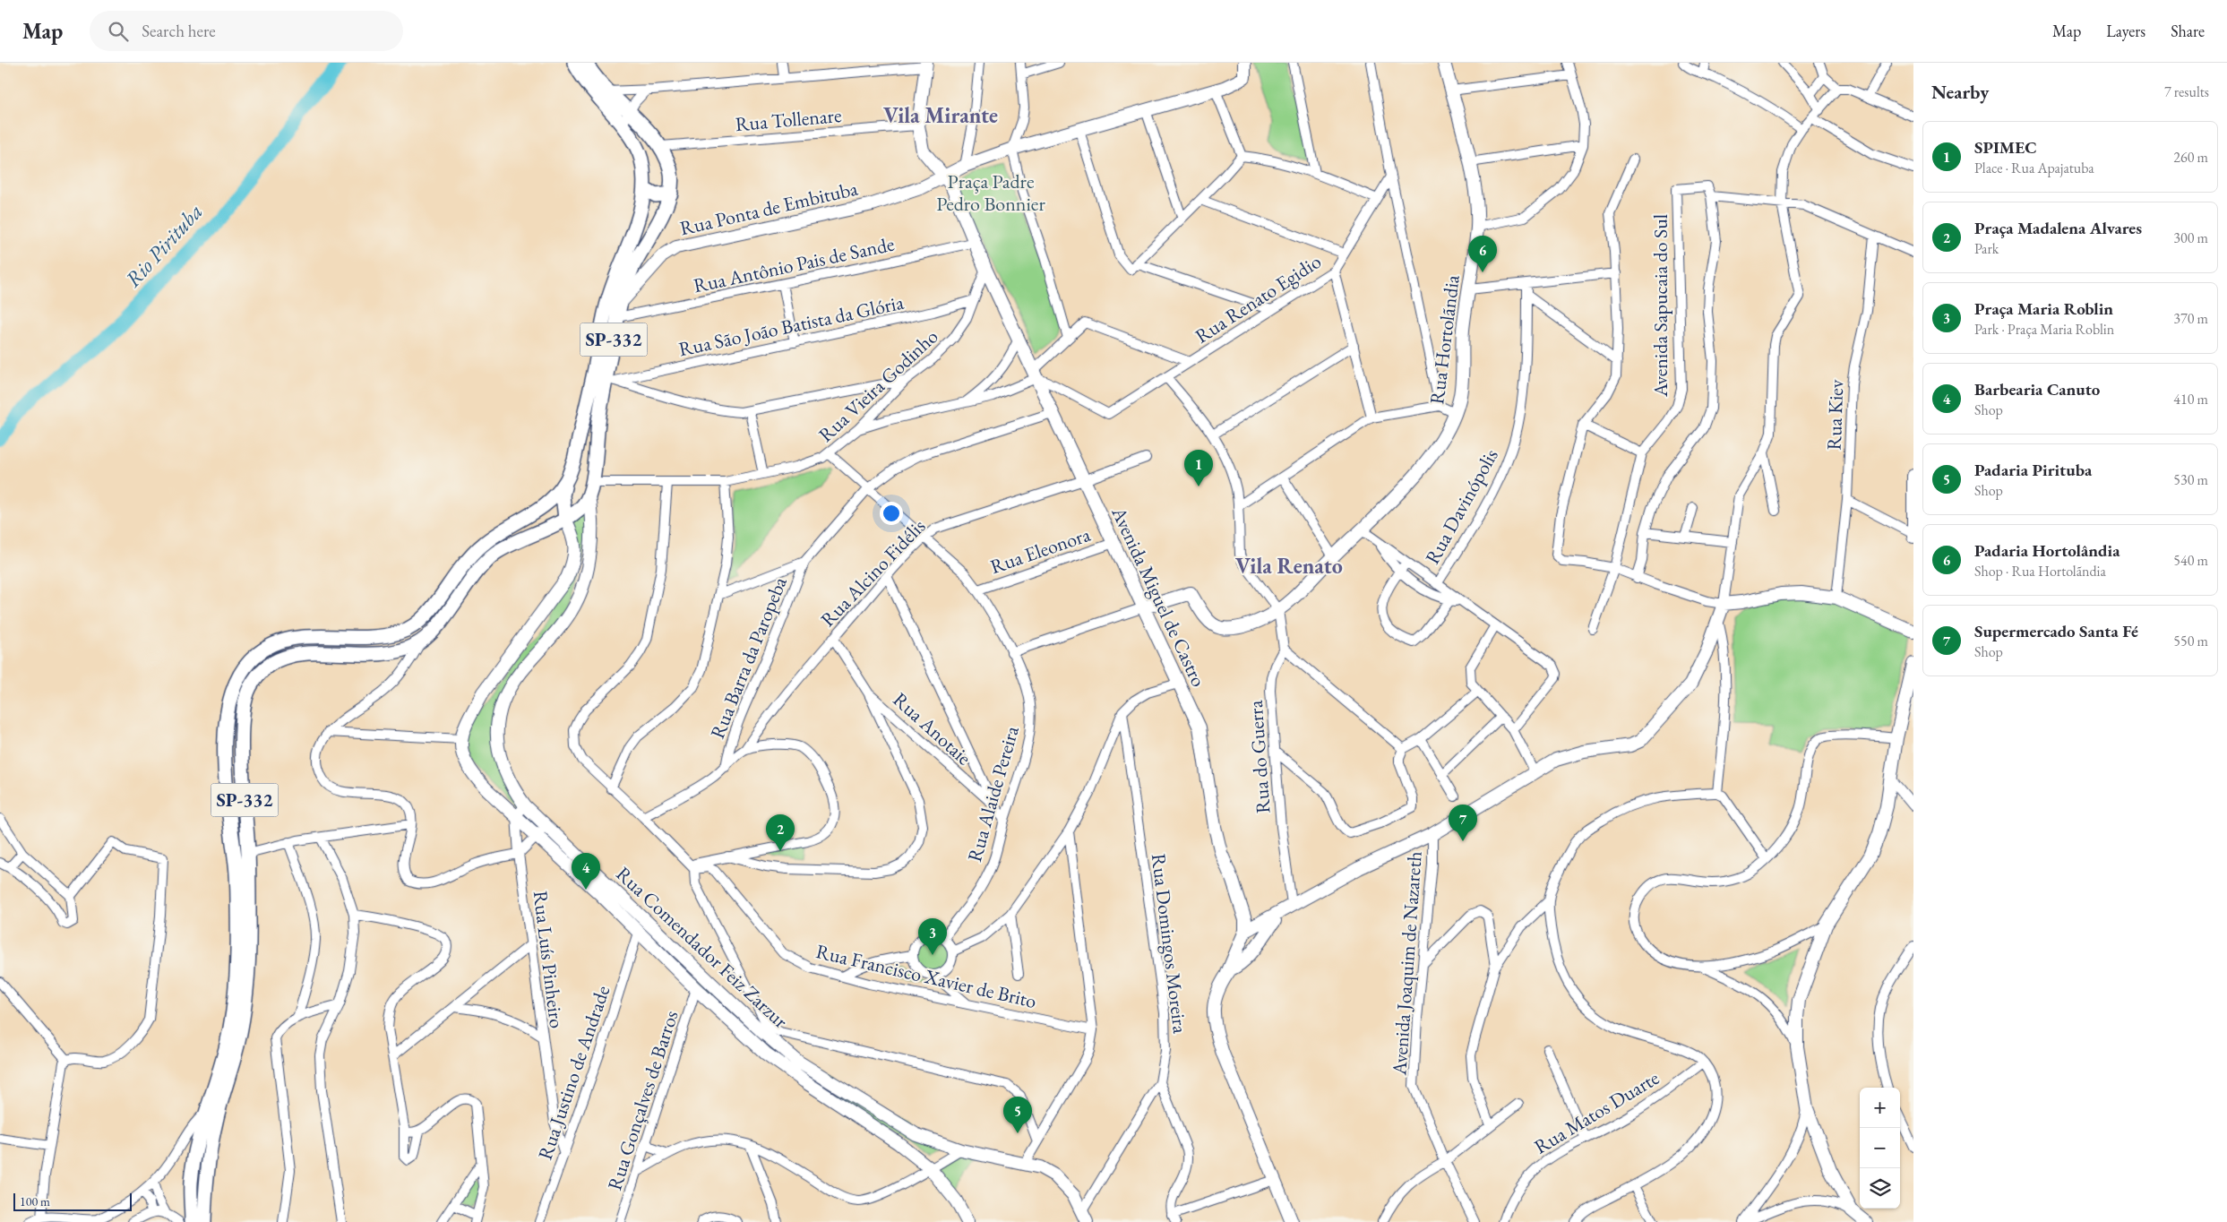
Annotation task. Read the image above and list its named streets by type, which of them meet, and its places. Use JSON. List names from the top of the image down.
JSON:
{
  "streets": {
    "main road": ["SP-332"],
    "street": [
      "Rua Tollenare",
      "Rua Ponta de Embituba",
      "Rua Antônio Pais de Sande",
      "Rua Renato Egidio",
      "Avenida Sapucaia do Sul",
      "Rua São João Batista da Glória",
      "Rua Hortolãndia",
      "Rua Vieira Godinho",
      "Rua Kiev",
      "Rua Davinópolis",
      "Rua Eleonora",
      "Rua Alcino Fidélis",
      "Avenida Miguel de Castro",
      "Rua Barra da Paropeba",
      "Rua Anotaie",
      "Rua do Guerra",
      "Rua Alaide Pereira",
      "Rua Domingos Moreira",
      "Rua Comendador Feiz Zarzur",
      "Rua Luís Pinheiro",
      "Avenida Joaquim de Nazareth",
      "Rua Francisco Xavier de Brito",
      "Rua Justino de Andrade",
      "Rua Gonçalves de Barros",
      "Rua Matos Duarte"
    ]
  },
  "crossings": [
    ["Rua Tollenare", "SP-332"],
    ["Rua Tollenare", "Avenida Miguel de Castro"],
    ["Rua Ponta de Embituba", "Rua Antônio Pais de Sande"],
    ["Rua Ponta de Embituba", "SP-332"],
    ["Rua Ponta de Embituba", "Avenida Miguel de Castro"],
    ["Rua Antônio Pais de Sande", "SP-332"],
    ["Rua Antônio Pais de Sande", "Avenida Miguel de Castro"],
    ["Rua Renato Egidio", "Avenida Miguel de Castro"],
    ["Rua São João Batista da Glória", "SP-332"],
    ["Rua São João Batista da Glória", "Rua Vieira Godinho"],
    ["SP-332", "Rua Vieira Godinho"],
    ["SP-332", "Rua Comendador Feiz Zarzur"],
    ["Rua Hortolãndia", "Avenida Miguel de Castro"],
    ["Rua Vieira Godinho", "Avenida Miguel de Castro"],
    ["Rua Vieira Godinho", "Rua Alaide Pereira"],
    ["Rua Eleonora", "Avenida Miguel de Castro"],
    ["Rua Eleonora", "Rua Alaide Pereira"],
    ["Rua Alcino Fidélis", "Avenida Miguel de Castro"],
    ["Rua Alcino Fidélis", "Rua Barra da Paropeba"],
    ["Rua Alcino Fidélis", "Rua Alaide Pereira"],
    ["Rua Domingos Moreira", "Rua Comendador Feiz Zarzur"],
    ["Rua Comendador Feiz Zarzur", "Rua Luís Pinheiro"],
    ["Rua Comendador Feiz Zarzur", "Rua Justino de Andrade"],
    ["Rua Comendador Feiz Zarzur", "Rua Gonçalves de Barros"],
    ["Rua Luís Pinheiro", "Rua Justino de Andrade"]
  ],
  "districts": ["Vila Mirante", "Vila Renato"],
  "water": ["Rio Pirituba"],
  "parks": ["Praça Padre Pedro Bonnier"],
  "scale_bar": "100 m",
  "page": {
    "header": "Map",
    "search": "Search here",
    "nav": ["Map", "Layers", "Share"],
    "heading": ["Nearby", "7 results"],
    "list": [
      {
        "mark": "1",
        "name": "SPIMEC",
        "note": "Place · Rua Apajatuba",
        "value": "260 m"
      },
      {
        "mark": "2",
        "name": "Praça Madalena Alvares",
        "note": "Park",
        "value": "300 m"
      },
      {
        "mark": "3",
        "name": "Praça Maria Roblin",
        "note": "Park · Praça Maria Roblin",
        "value": "370 m"
      },
      {
        "mark": "4",
        "name": "Barbearia Canuto",
        "note": "Shop",
        "value": "410 m"
      },
      {
        "mark": "5",
        "name": "Padaria Pirituba",
        "note": "Shop",
        "value": "530 m"
      },
      {
        "mark": "6",
        "name": "Padaria Hortolândia",
        "note": "Shop · Rua Hortolãndia",
        "value": "540 m"
      },
      {
        "mark": "7",
        "name": "Supermercado Santa Fé",
        "note": "Shop",
        "value": "550 m"
      }
    ],
    "pins": [
      "6",
      "1",
      "7",
      "2",
      "4",
      "3",
      "5"
    ],
    "map_buttons": ["+", "−"],
    "scale": "100 m"
  }
}
